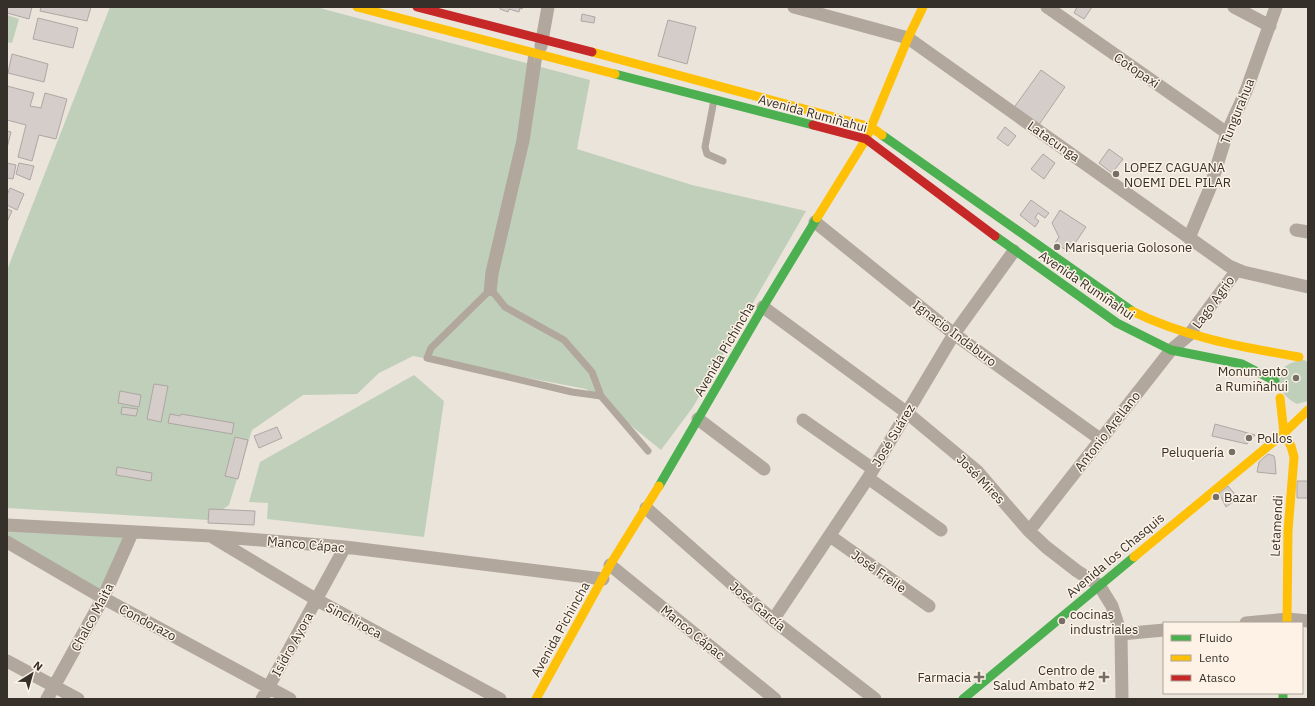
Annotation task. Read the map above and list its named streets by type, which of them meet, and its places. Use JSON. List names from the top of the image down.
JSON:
{
  "streets": {
    "main road": [
      "Avenida Rumiñahui",
      "Avenida Pichincha",
      "Letamendi",
      "Avenida los Chasquis"
    ],
    "street": [
      "Cotopaxi",
      "Tungurahua",
      "Latacunga",
      "Lago Agrio",
      "Ignacio Indaburo",
      "Antonio Arellano",
      "José Suárez",
      "José Mires",
      "Manco Cápac",
      "José Freile",
      "José García",
      "Chalco Maita",
      "Sinchiroca",
      "Condorazo",
      "Isidro Ayora"
    ]
  },
  "crossings": [
    ["Cotopaxi", "Tungurahua"],
    ["Tungurahua", "Latacunga"],
    ["Avenida Rumiñahui", "Lago Agrio"],
    ["Avenida Rumiñahui", "Avenida Pichincha"],
    ["Avenida Rumiñahui", "Antonio Arellano"],
    ["Avenida Rumiñahui", "José Suárez"],
    ["Latacunga", "Lago Agrio"],
    ["Latacunga", "Avenida Pichincha"],
    ["Lago Agrio", "Antonio Arellano"],
    ["Ignacio Indaburo", "Avenida Pichincha"],
    ["Ignacio Indaburo", "Antonio Arellano"],
    ["Ignacio Indaburo", "José Suárez"],
    ["Avenida Pichincha", "José Mires"],
    ["Avenida Pichincha", "Manco Cápac"],
    ["Avenida Pichincha", "José García"],
    ["Antonio Arellano", "José Mires"],
    ["José Suárez", "José Mires"],
    ["José Suárez", "José Freile"],
    ["José Suárez", "José García"],
    ["José Mires", "Avenida los Chasquis"],
    ["Letamendi", "Avenida los Chasquis"],
    ["Manco Cápac", "Chalco Maita"],
    ["Manco Cápac", "Sinchiroca"],
    ["Manco Cápac", "Isidro Ayora"],
    ["Chalco Maita", "Condorazo"],
    ["Sinchiroca", "Isidro Ayora"],
    ["Condorazo", "Isidro Ayora"]
  ],
  "places": {
    "other": [
      "LOPEZ CAGUANA NOEMI DEL PILAR",
      "Marisqueria Golosone",
      "Monumento a Rumiñahui",
      "Pollos",
      "Peluquería",
      "Bazar",
      "cocinas industriales"
    ],
    "health": ["Farmacia", "Centro de Salud Ambato #2"]
  },
  "legend": ["Fluido", "Lento", "Atasco"],
  "north": "top right"
}
